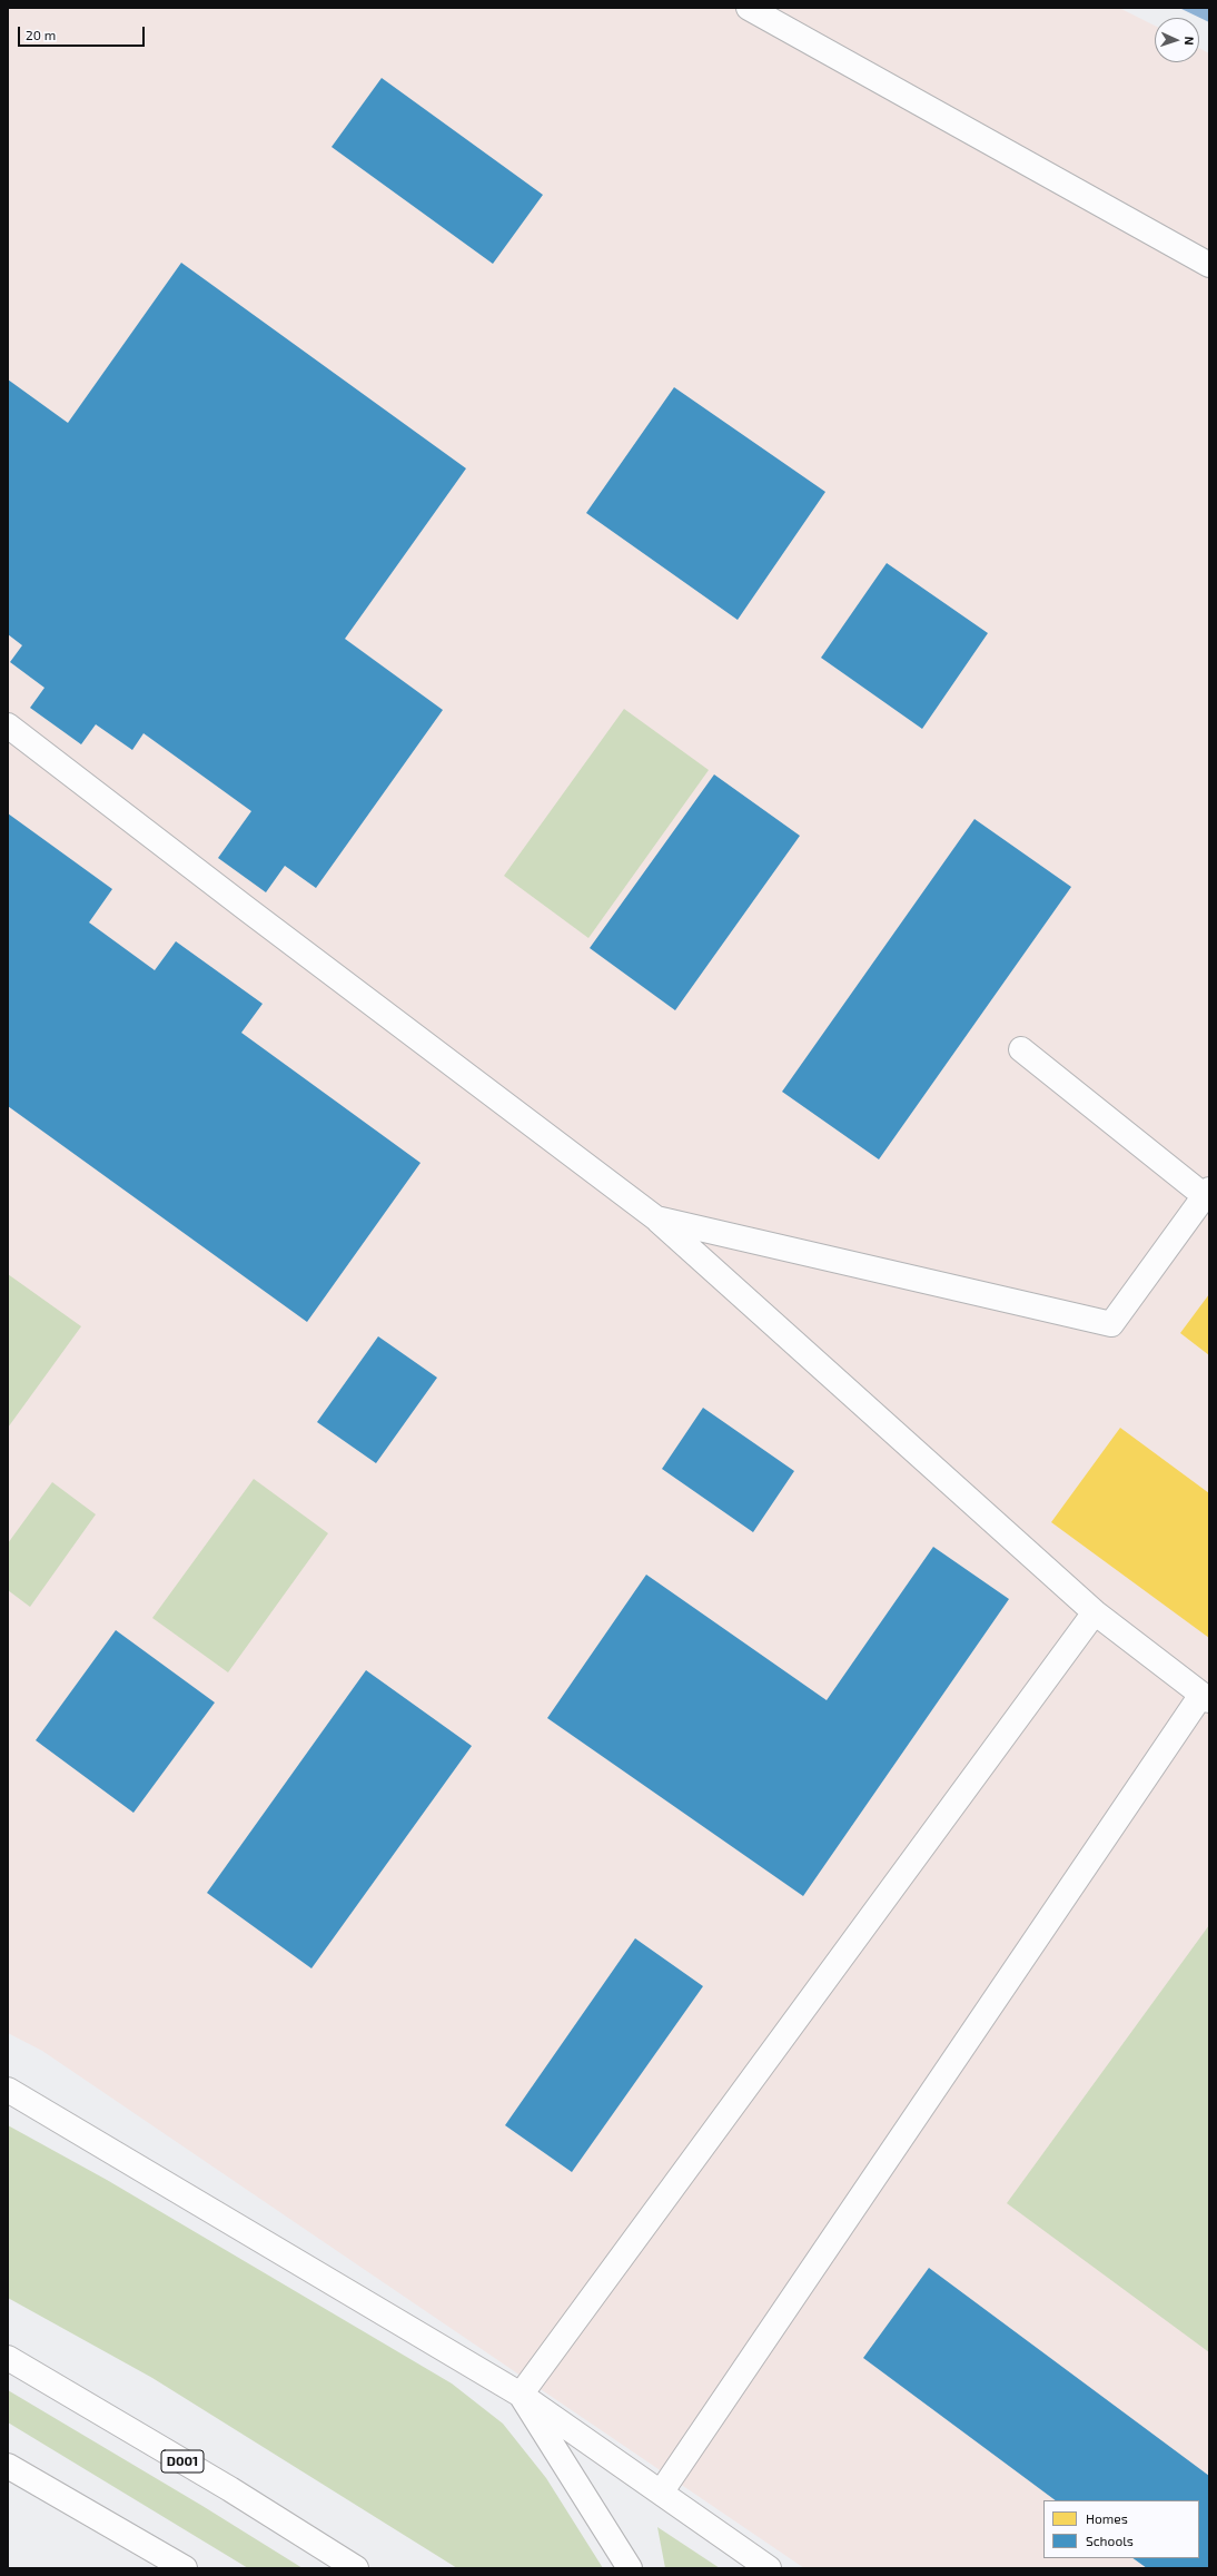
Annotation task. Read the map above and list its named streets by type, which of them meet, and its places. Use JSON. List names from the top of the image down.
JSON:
{
  "streets": {
    "main road": ["D001"]
  },
  "legend": ["Homes", "Schools"],
  "scale_bar": "20 m",
  "north": "right"
}
